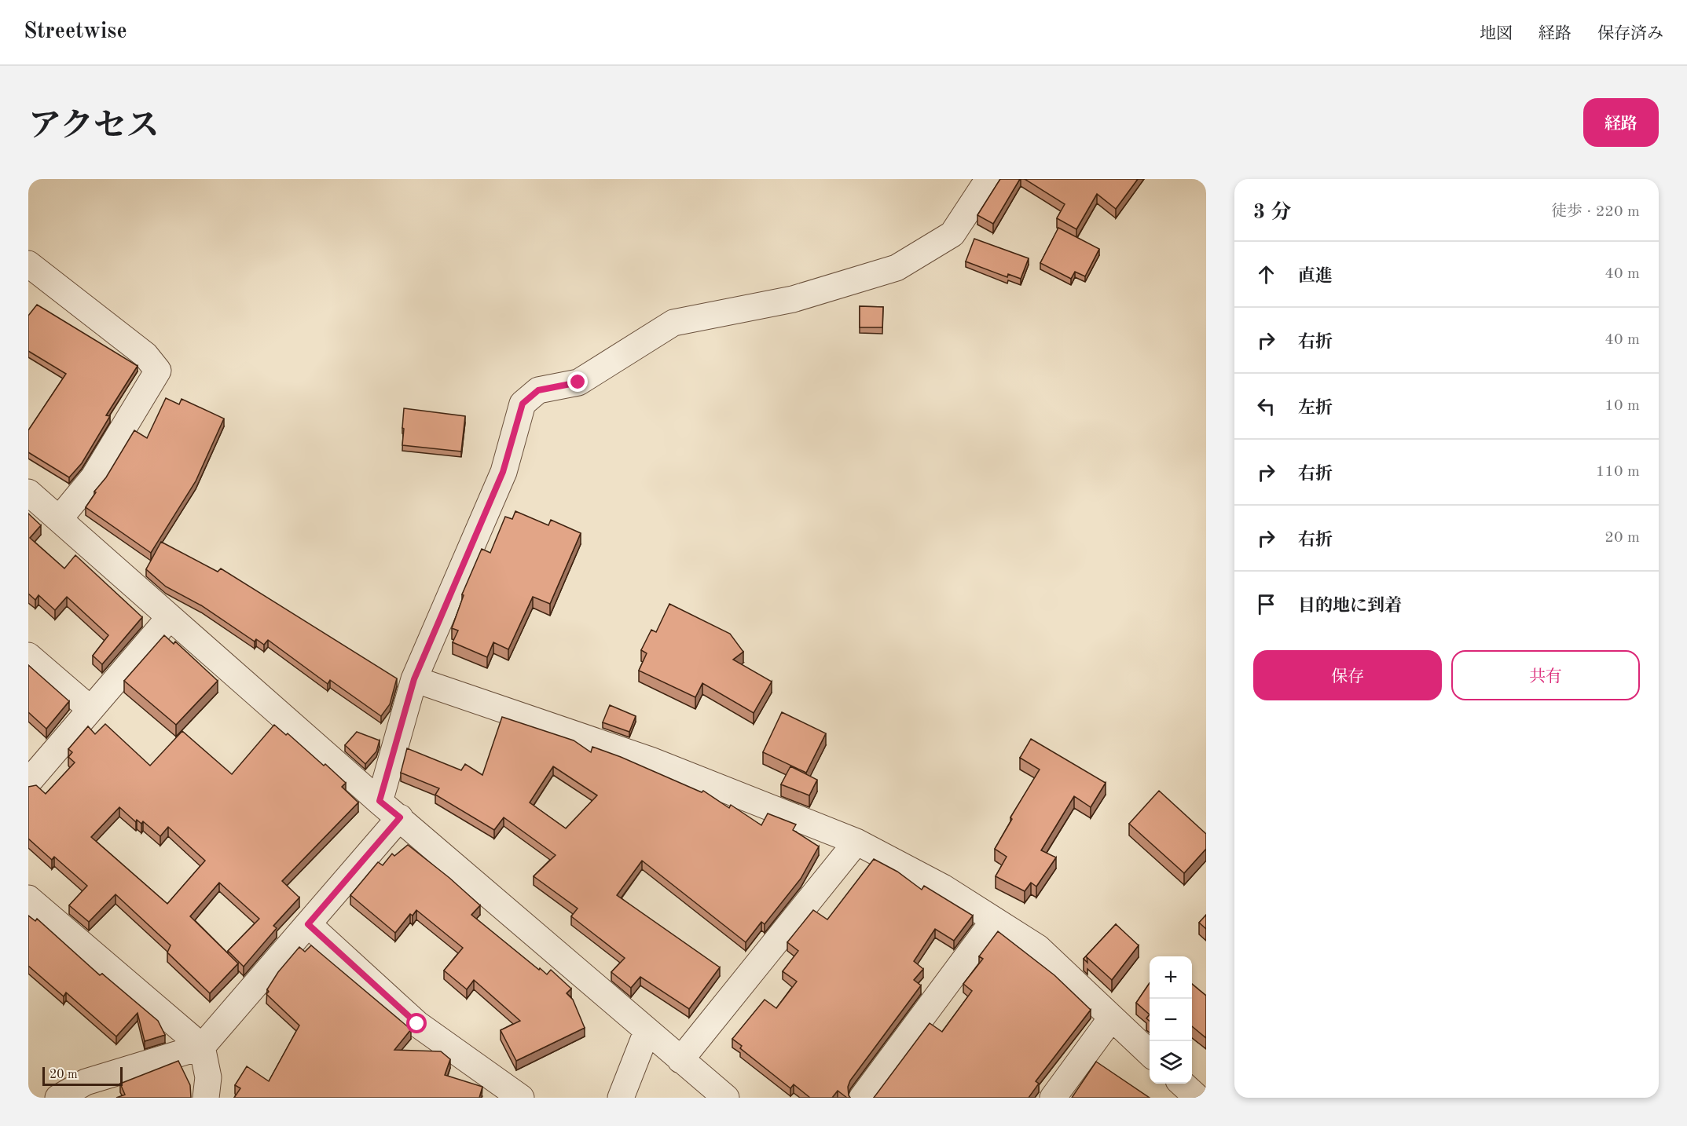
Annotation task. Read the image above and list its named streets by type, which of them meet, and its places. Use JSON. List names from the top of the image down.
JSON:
{
  "scale_bar": "20 m",
  "page": {
    "header": "Streetwise",
    "nav": ["地図", "経路", "保存済み"],
    "title": "アクセス",
    "buttons": [
      "経路",
      ["保存", "共有"]
    ],
    "heading": ["3 分", "徒歩 · 220 m"],
    "list": [
      ["直進", "40 m"],
      ["右折", "40 m"],
      ["左折", "10 m"],
      ["右折", "110 m"],
      ["右折", "20 m"],
      "目的地に到着"
    ],
    "map_buttons": ["+", "−"],
    "scale": "20 m"
  }
}
